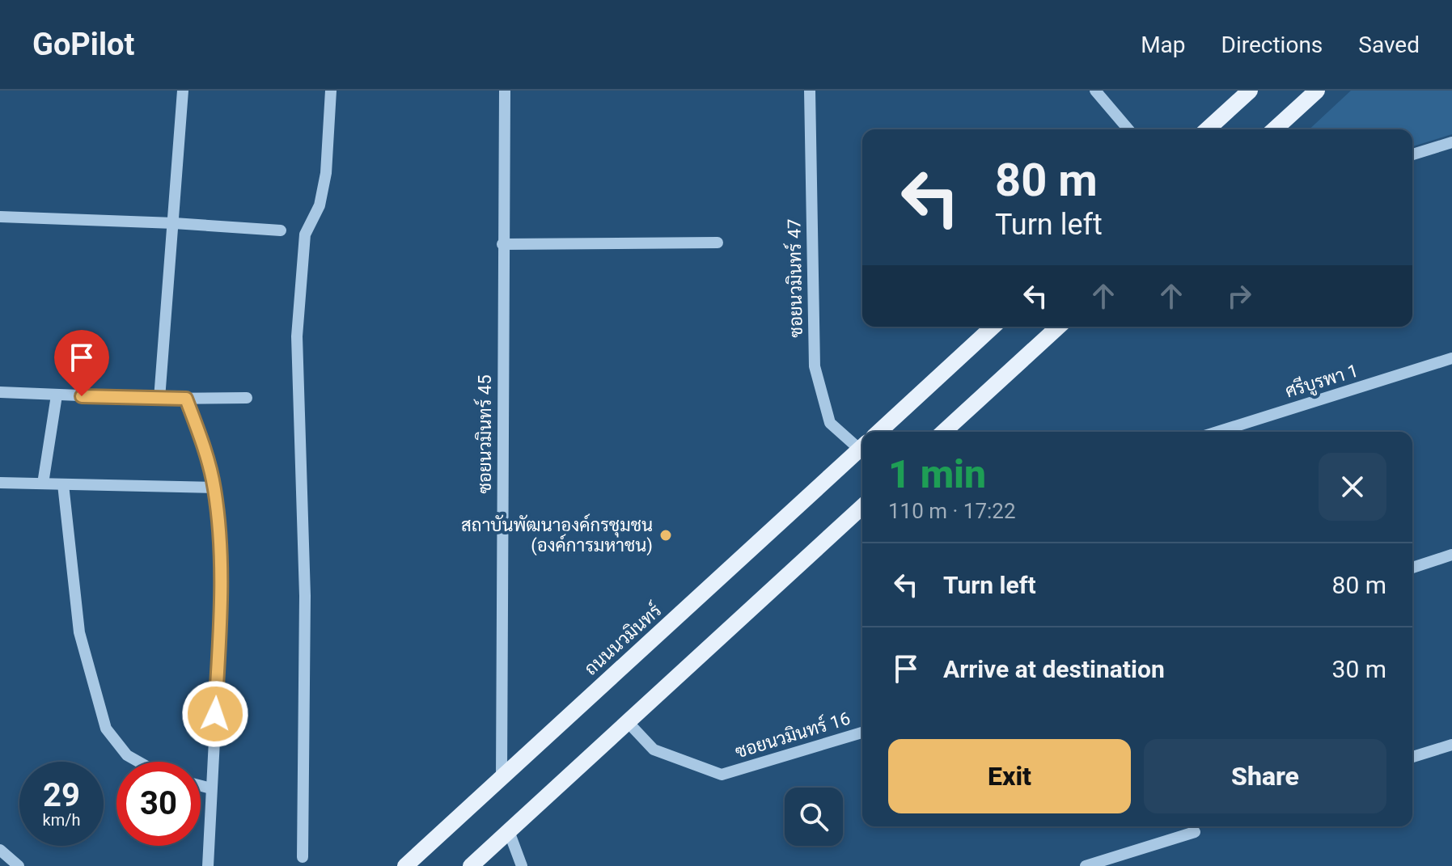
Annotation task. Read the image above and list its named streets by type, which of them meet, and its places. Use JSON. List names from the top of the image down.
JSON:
{
  "streets": {
    "main road": ["ถนนนวมินทร์"],
    "street": [
      "ซอยนวมินทร์ 47",
      "ศรีบูรพา 1",
      "ซอยนวมินทร์ 45",
      "ซอยนวมินทร์ 16"
    ]
  },
  "crossings": [
    ["ซอยนวมินทร์ 45", "ถนนนวมินทร์"]
  ],
  "places": ["สถาบันพัฒนาองค์กรชุมชน (องค์การมหาชน)"],
  "page": {
    "header": "GoPilot",
    "nav": ["Map", "Directions", "Saved"],
    "turn": ["80 m", "Turn left"],
    "heading": ["1 min", "110 m · 17:22"],
    "list": [
      {
        "name": "Turn left",
        "value": "80 m"
      },
      {
        "name": "Arrive at destination",
        "value": "30 m"
      }
    ],
    "buttons": ["Exit", "Share"],
    "speed": "29 km/h",
    "limit": "30"
  }
}
